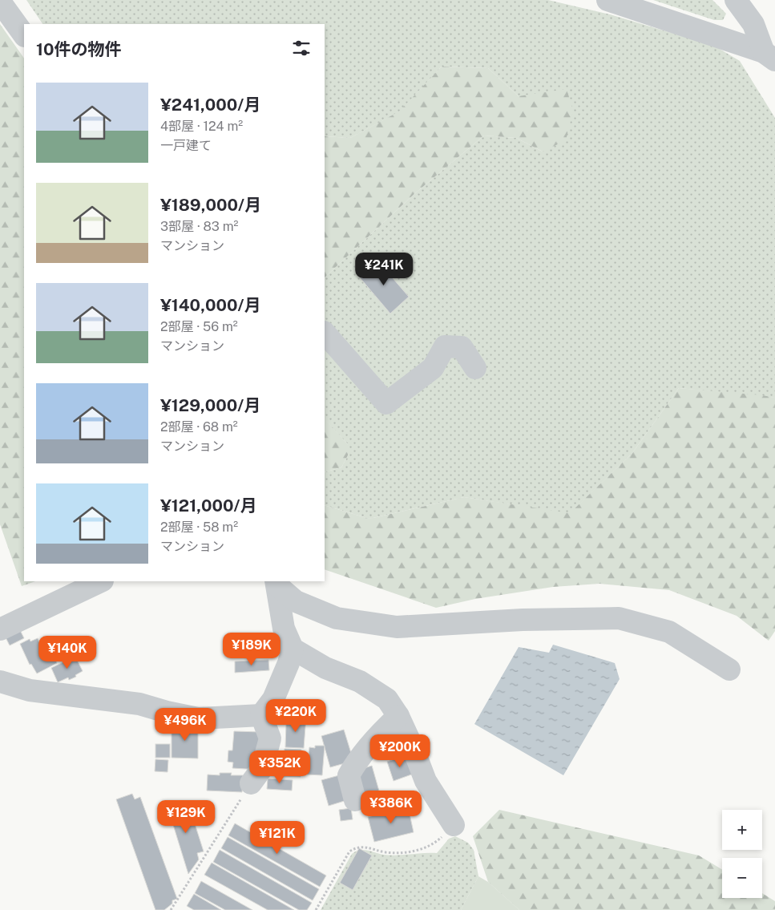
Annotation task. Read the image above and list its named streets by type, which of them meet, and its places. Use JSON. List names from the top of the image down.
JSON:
{
  "page": {
    "heading": "10件の物件",
    "list": [
      {
        "name": "¥241,000/月",
        "note": "4部屋 · 124 m² · 一戸建て"
      },
      {
        "name": "¥189,000/月",
        "note": "3部屋 · 83 m² · マンション"
      },
      {
        "name": "¥140,000/月",
        "note": "2部屋 · 56 m² · マンション"
      },
      {
        "name": "¥129,000/月",
        "note": "2部屋 · 68 m² · マンション"
      },
      {
        "name": "¥121,000/月",
        "note": "2部屋 · 58 m² · マンション"
      }
    ],
    "price": [
      "¥241K",
      "¥189K",
      "¥140K",
      "¥220K",
      "¥496K",
      "¥200K",
      "¥352K",
      "¥386K",
      "¥129K",
      "¥121K"
    ],
    "map_buttons": ["+", "−"]
  }
}
